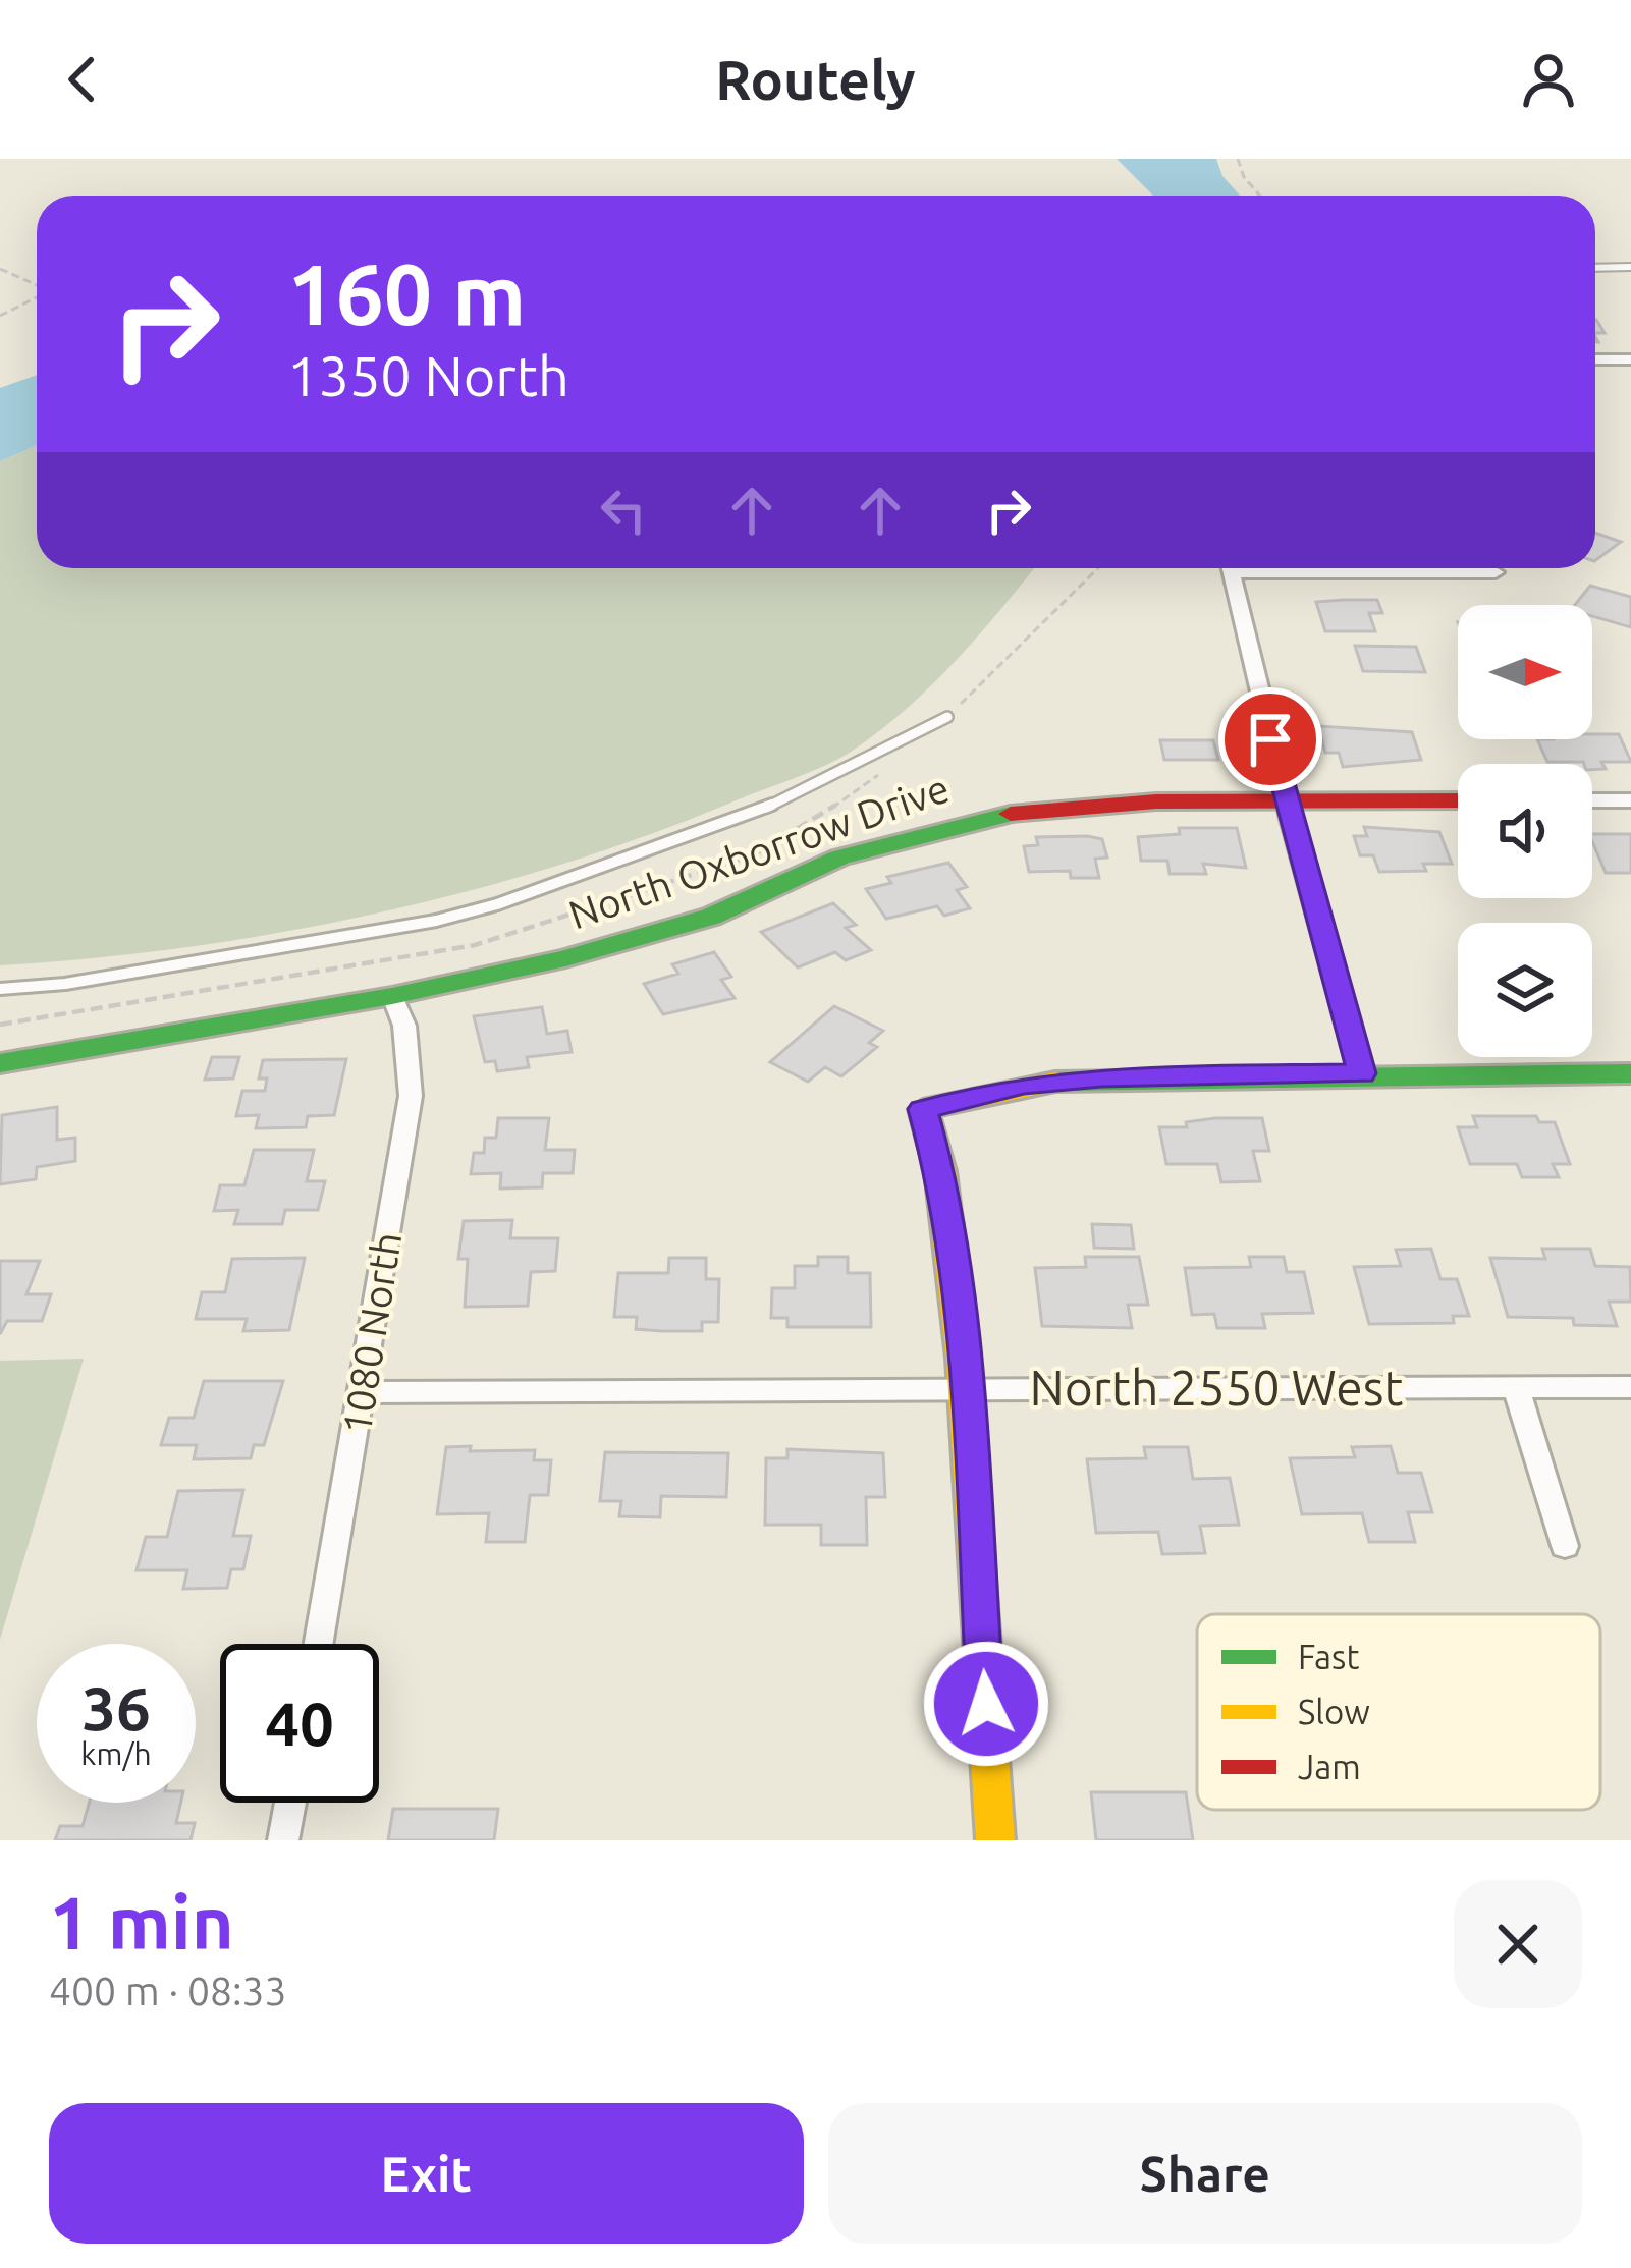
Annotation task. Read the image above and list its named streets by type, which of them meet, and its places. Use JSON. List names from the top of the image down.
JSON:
{
  "streets": {
    "street": ["North Oxborrow Drive", "1080 North", "North 2550 West"]
  },
  "crossings": [
    ["North Oxborrow Drive", "1080 North"],
    ["1080 North", "North 2550 West"]
  ],
  "legend": ["Fast", "Slow", "Jam"],
  "north": "right",
  "page": {
    "header": "Routely",
    "turn": ["160 m", "1350 North"],
    "speed": "36 km/h",
    "limit": "40",
    "heading": ["1 min", "400 m · 08:33"],
    "buttons": ["Exit", "Share"]
  }
}
